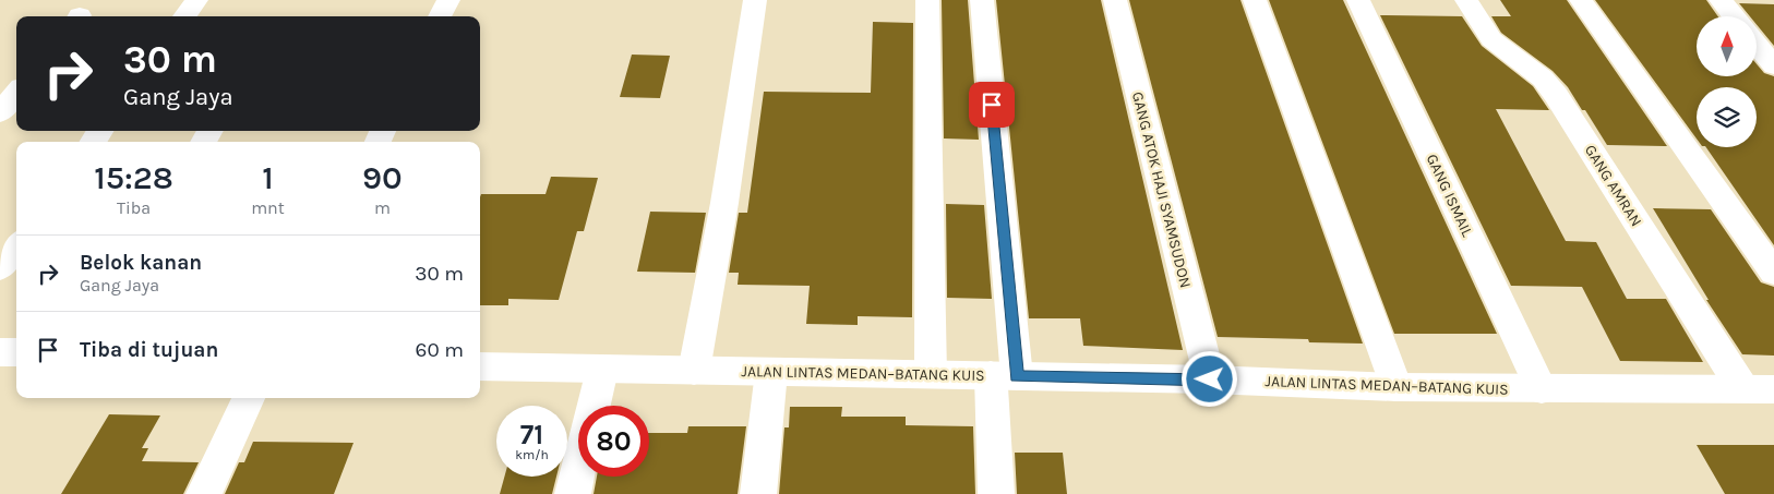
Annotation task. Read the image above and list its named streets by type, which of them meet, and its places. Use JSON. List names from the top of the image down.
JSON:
{
  "streets": {
    "main road": [
      "GANG AMRAN",
      "GANG ATOK HAJI SYAMSUDON",
      "GANG ISMAIL",
      "JALAN LINTAS MEDAN–BATANG KUIS"
    ]
  },
  "crossings": [
    ["GANG AMRAN", "JALAN LINTAS MEDAN–BATANG KUIS"],
    ["GANG ATOK HAJI SYAMSUDON", "JALAN LINTAS MEDAN–BATANG KUIS"],
    ["GANG ISMAIL", "JALAN LINTAS MEDAN–BATANG KUIS"]
  ],
  "north": "top",
  "page": {
    "turn": ["30 m", "Gang Jaya"],
    "eta": [
      "15:28",
      "Tiba",
      "1",
      "mnt",
      "90",
      "m"
    ],
    "list": [
      {
        "name": "Belok kanan",
        "note": "Gang Jaya",
        "value": "30 m"
      },
      {
        "name": "Tiba di tujuan",
        "value": "60 m"
      }
    ],
    "speed": "71 km/h",
    "limit": "80"
  }
}
